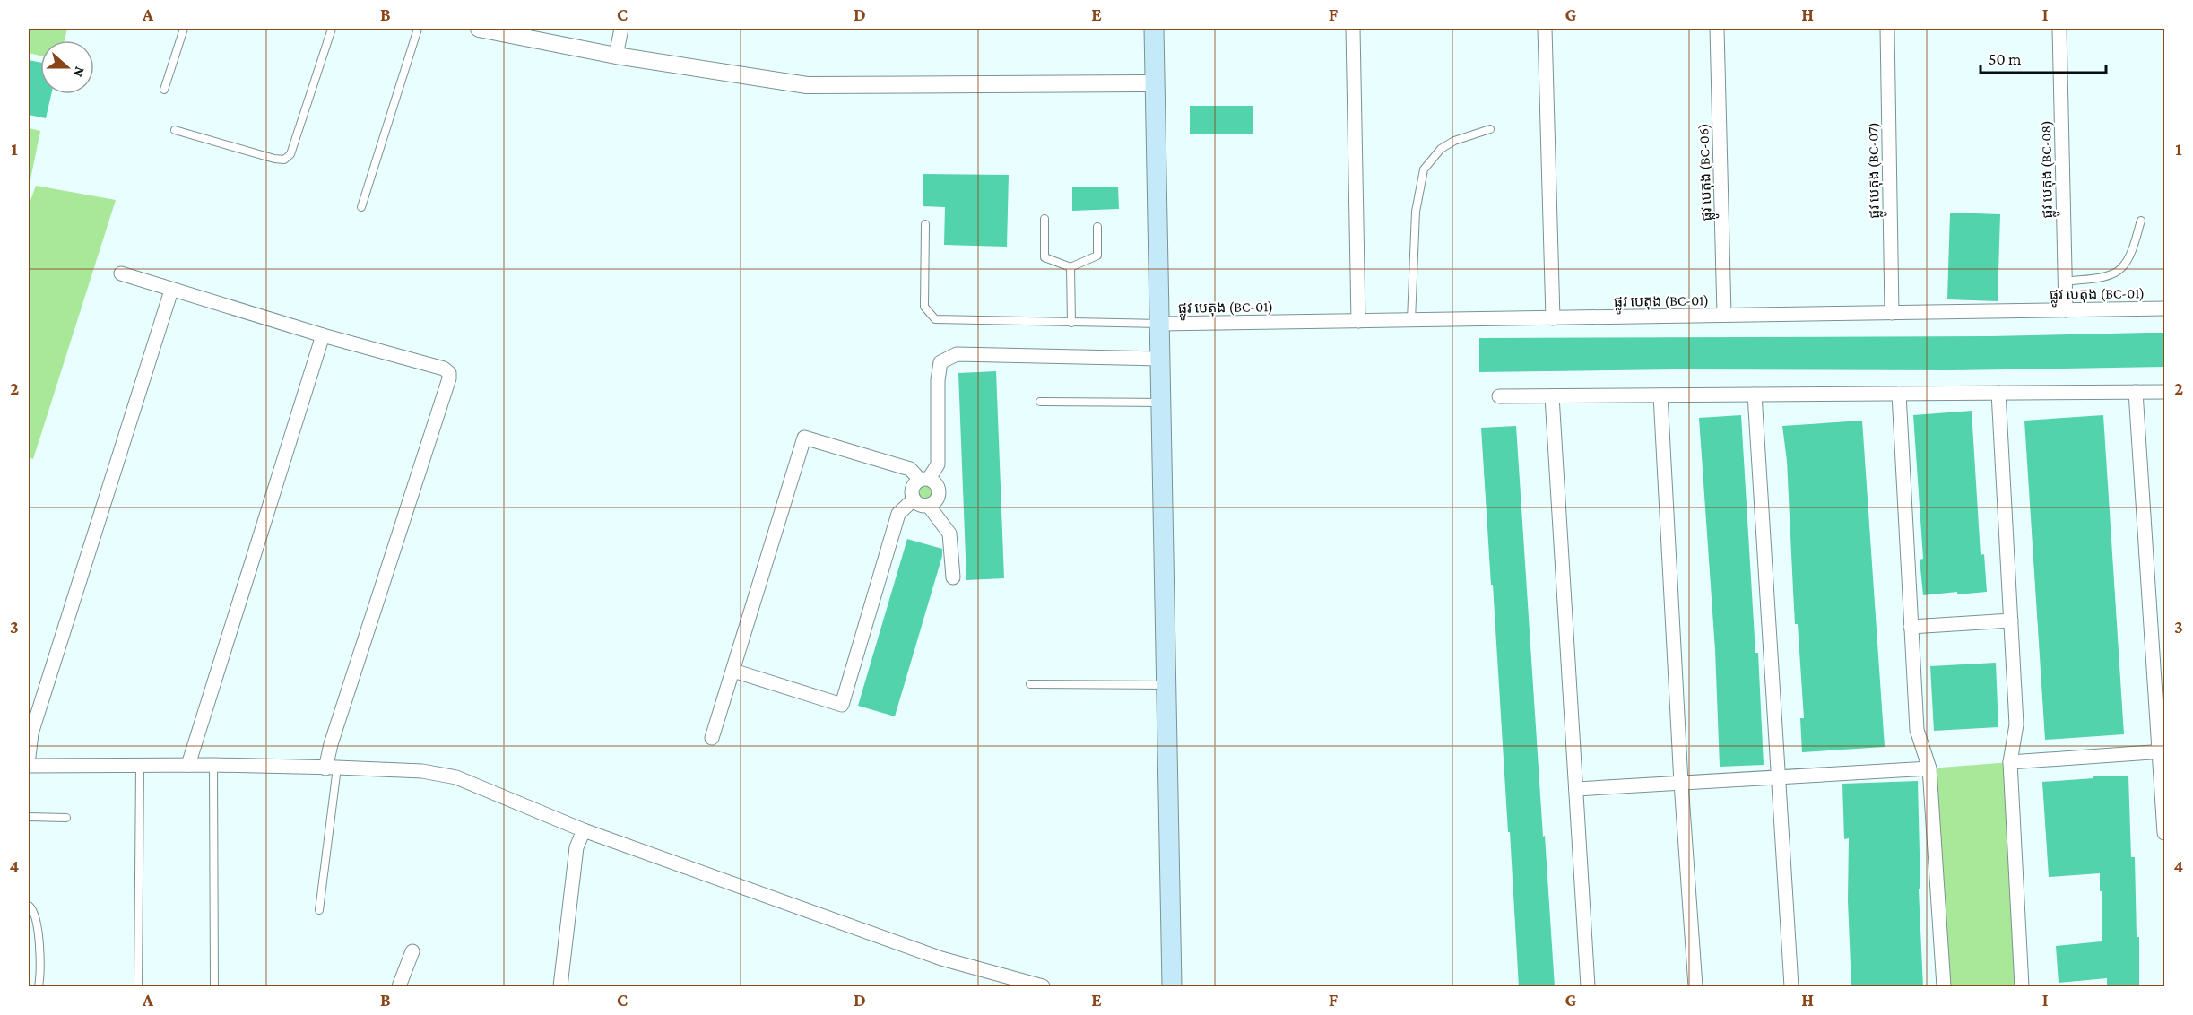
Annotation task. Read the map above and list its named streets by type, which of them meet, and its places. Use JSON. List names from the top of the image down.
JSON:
{
  "streets": {
    "street": [
      "ផ្លូវ បេតុង (BC-08)",
      "ផ្លូវ បេតុង (BC-07)",
      "ផ្លូវ បេតុង (BC-06)",
      "ផ្លូវ បេតុង (BC-01)"
    ]
  },
  "crossings": [
    ["ផ្លូវ បេតុង (BC-08)", "ផ្លូវ បេតុង (BC-01)"],
    ["ផ្លូវ បេតុង (BC-07)", "ផ្លូវ បេតុង (BC-01)"],
    ["ផ្លូវ បេតុង (BC-06)", "ផ្លូវ បេតុង (BC-01)"]
  ],
  "scale_bar": "50 m",
  "north": "right",
  "grid": {
    "columns": [
      "A",
      "B",
      "C",
      "D",
      "E",
      "F",
      "G",
      "H",
      "I"
    ],
    "rows": [
      "1",
      "2",
      "3",
      "4"
    ]
  }
}
